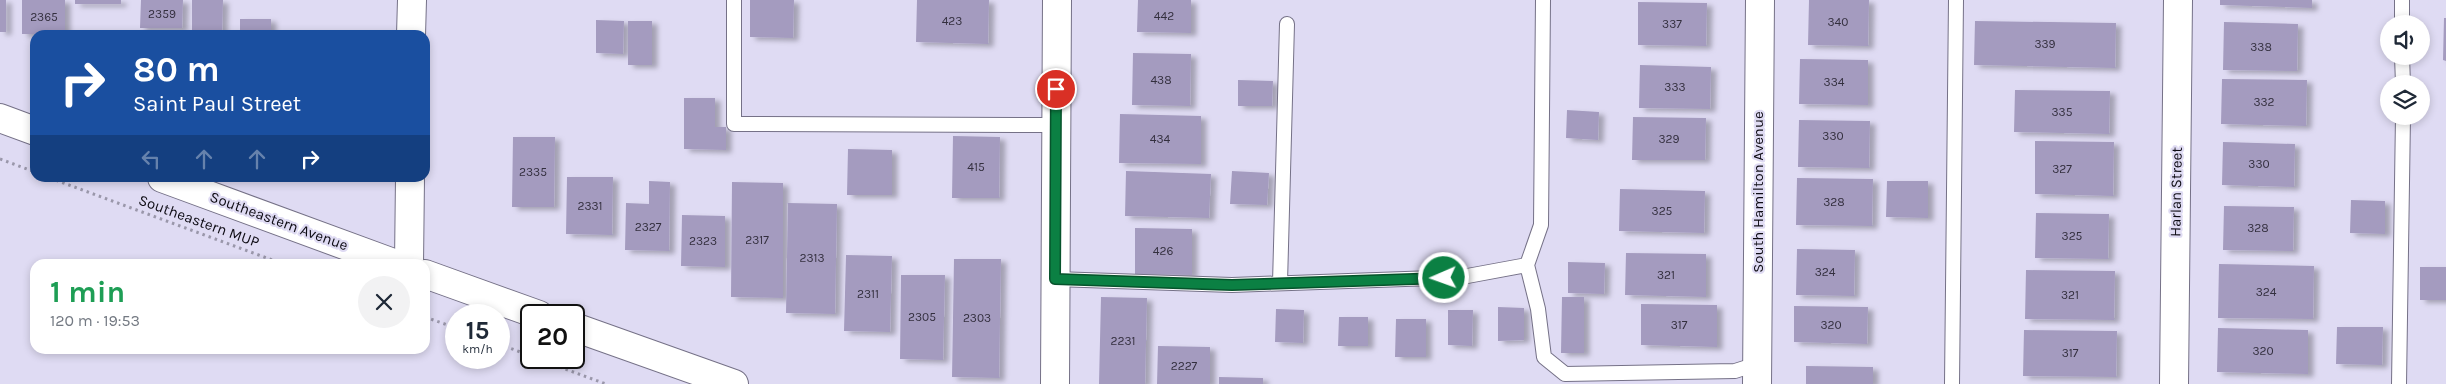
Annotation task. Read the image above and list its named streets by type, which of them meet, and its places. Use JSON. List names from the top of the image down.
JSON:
{
  "streets": {
    "street": ["South Hamilton Avenue", "Harlan Street", "Southeastern Avenue"],
    "path": ["Southeastern MUP"]
  },
  "house_numbers": [
    "2359",
    "442",
    "2365",
    "423",
    "340",
    "337",
    "339",
    "338",
    "438",
    "334",
    "333",
    "332",
    "335",
    "330",
    "434",
    "329",
    "330",
    "415",
    "327",
    "2335",
    "328",
    "2331",
    "325",
    "2327",
    "328",
    "325",
    "2317",
    "2323",
    "426",
    "2313",
    "324",
    "321",
    "324",
    "2311",
    "321",
    "2305",
    "2303",
    "317",
    "320",
    "2231",
    "320",
    "317",
    "2227"
  ],
  "page": {
    "turn": ["80 m", "Saint Paul Street"],
    "heading": ["1 min", "120 m · 19:53"],
    "speed": "15 km/h",
    "limit": "20"
  }
}
